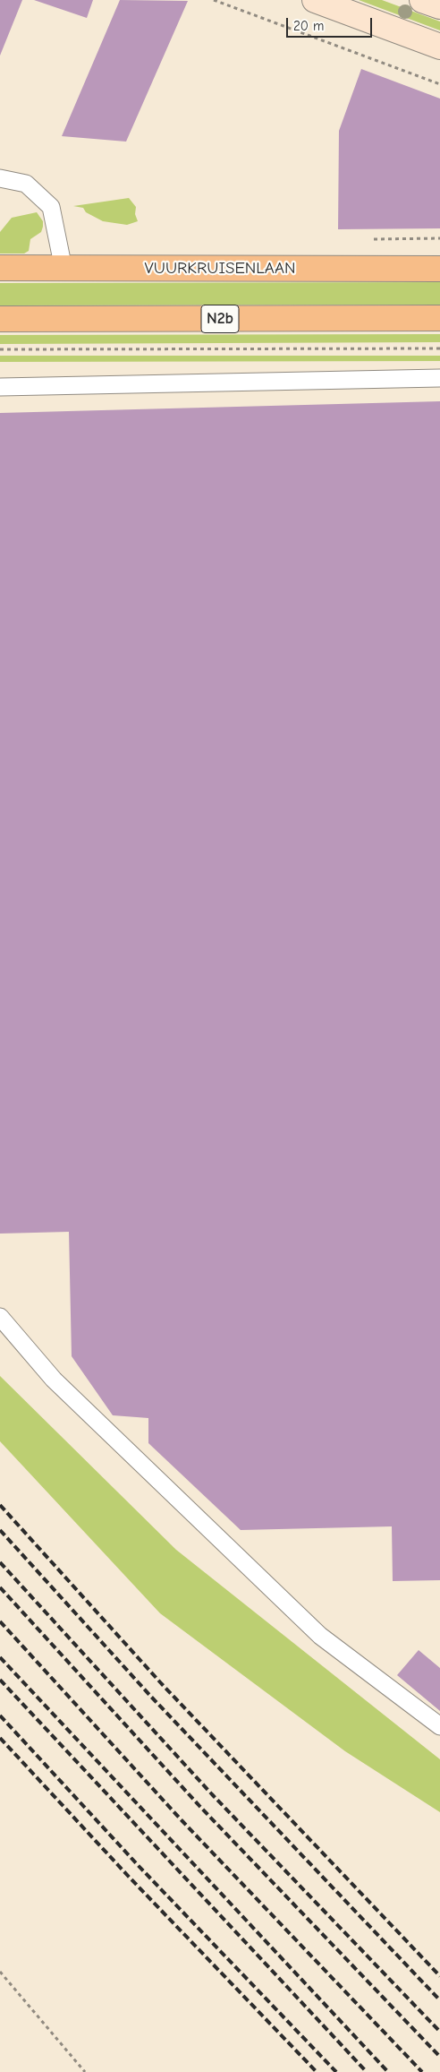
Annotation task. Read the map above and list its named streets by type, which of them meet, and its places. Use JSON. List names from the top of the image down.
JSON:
{
  "streets": {
    "main road": ["VUURKRUISENLAAN", "N2b"]
  },
  "scale_bar": "20 m"
}
